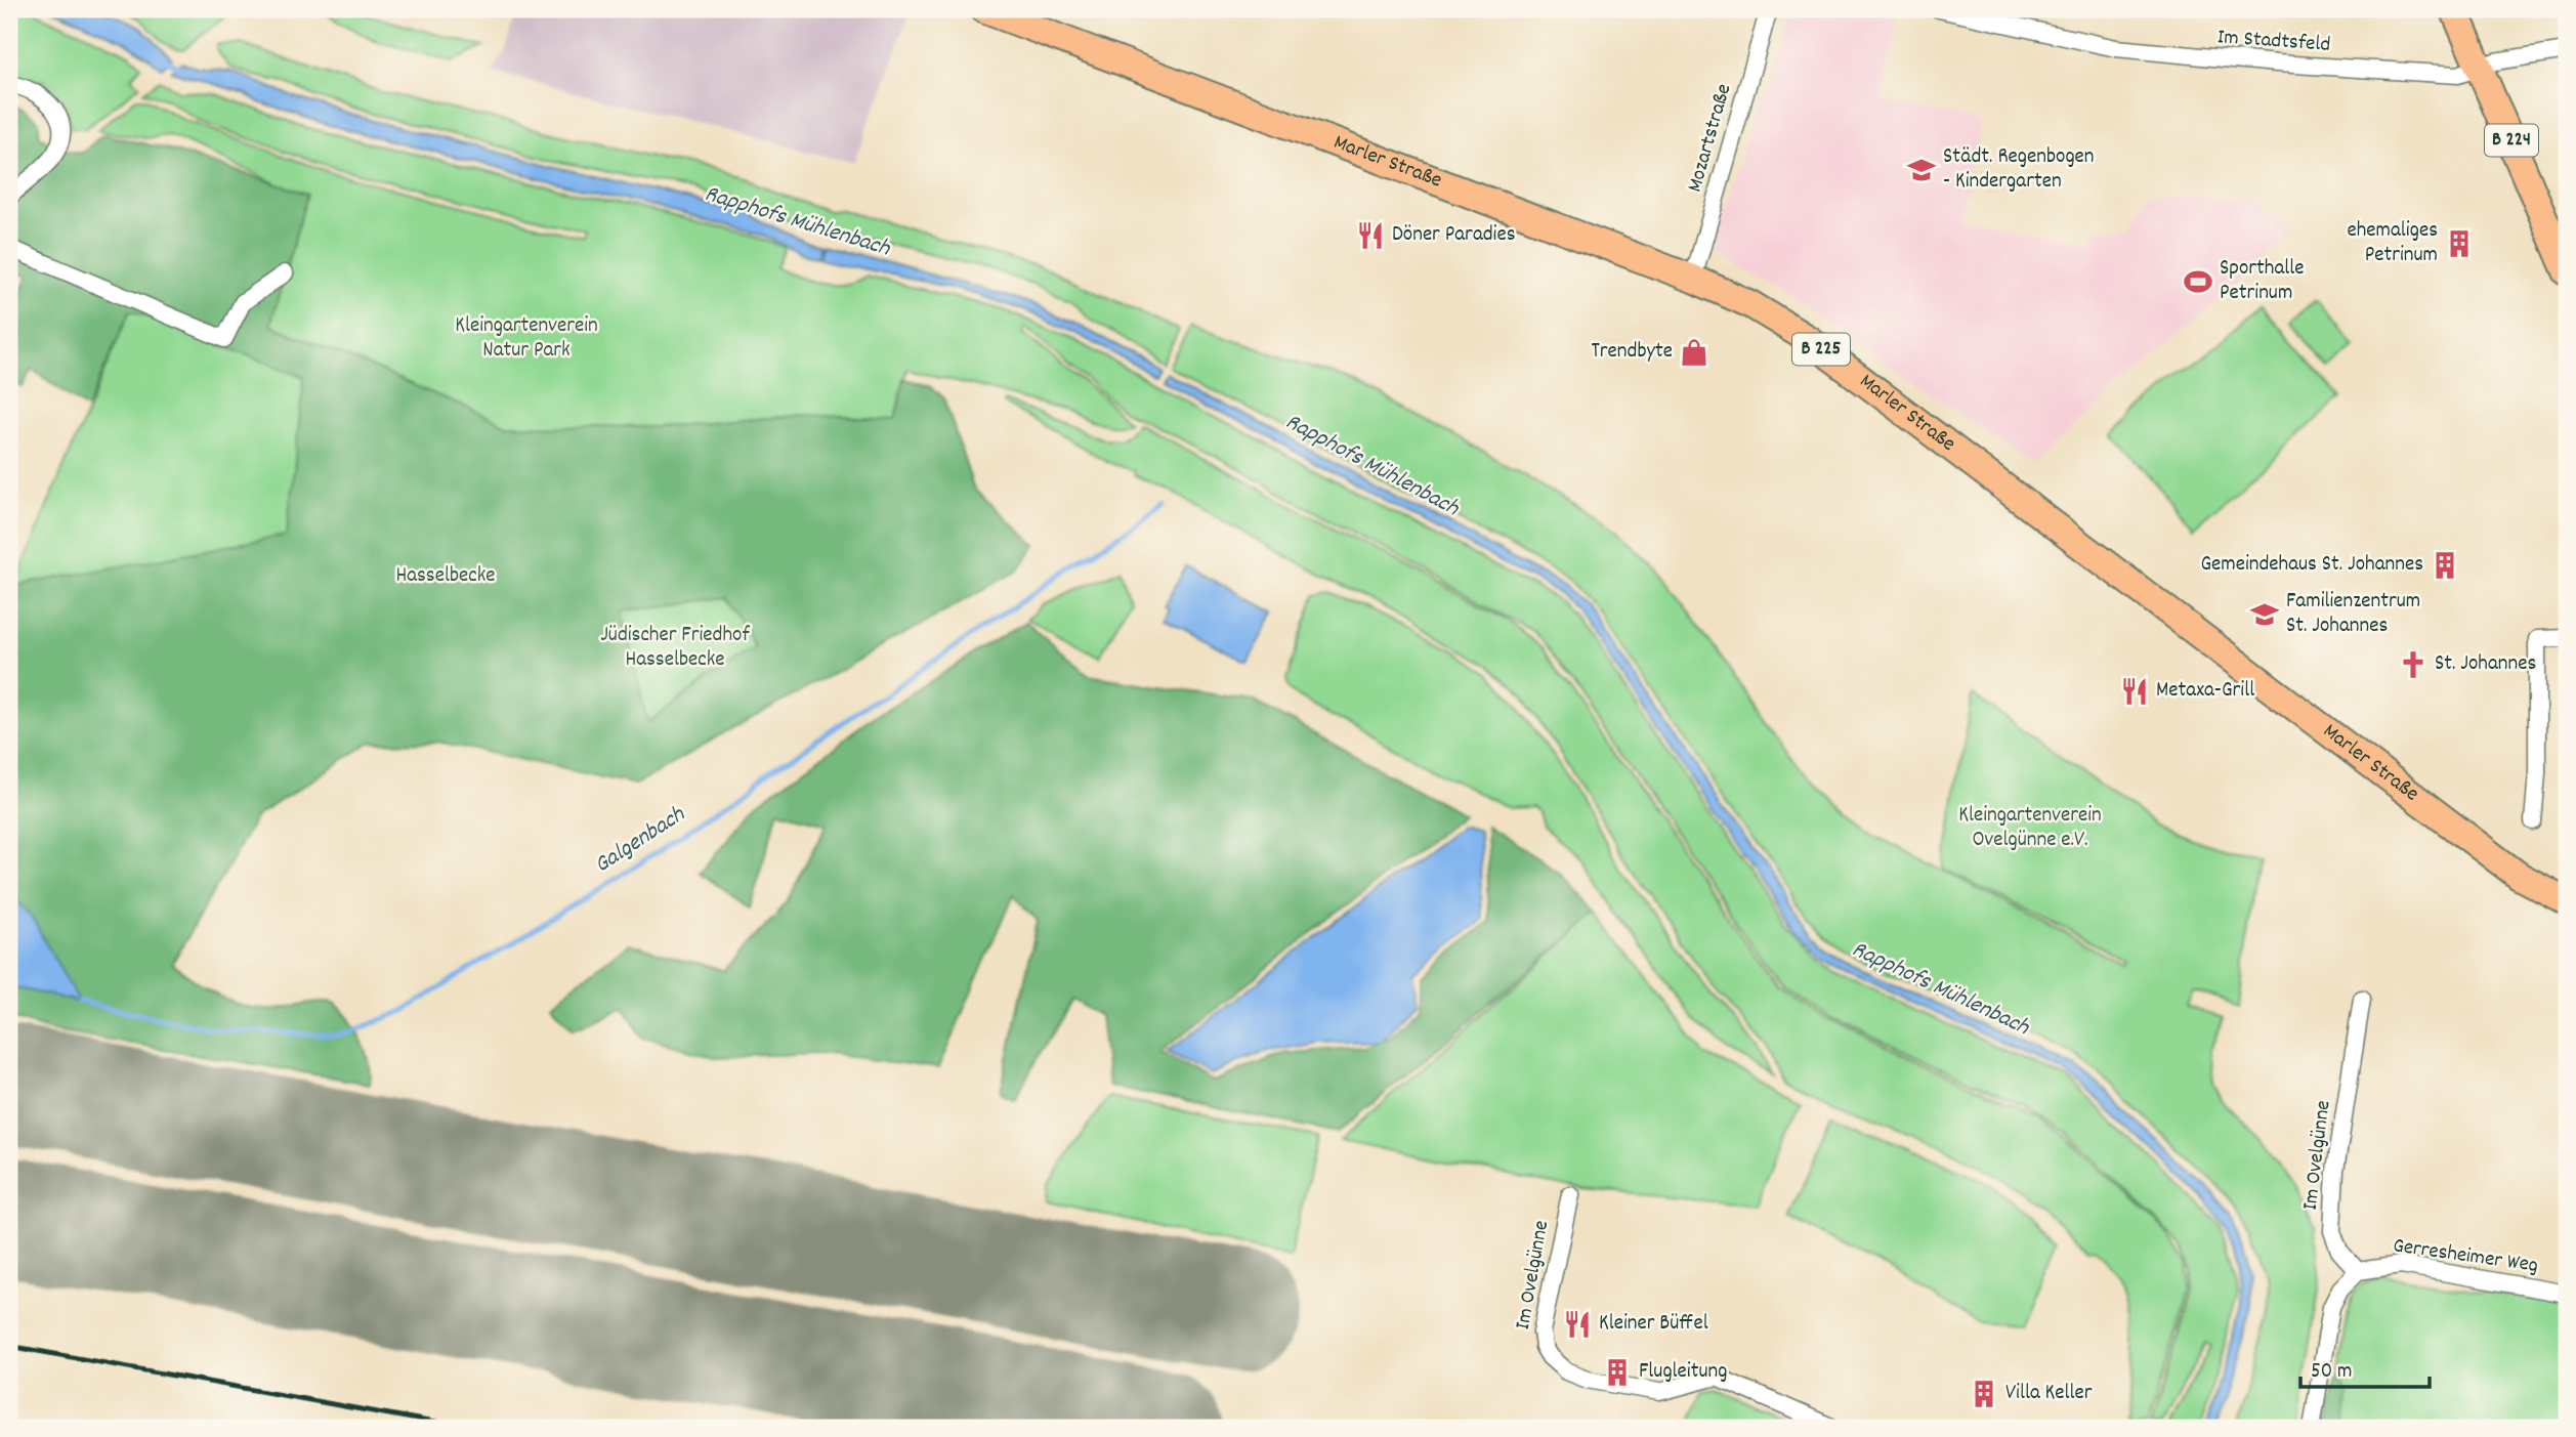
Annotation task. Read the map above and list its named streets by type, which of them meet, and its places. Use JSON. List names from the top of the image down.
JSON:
{
  "streets": {
    "main road": ["B 224", "Marler Straße", "B 225"],
    "street": [
      "Im Stadtsfeld",
      "Mozartstraße",
      "Im Ovelgünne",
      "Gerresheimer Weg"
    ]
  },
  "crossings": [
    ["Im Stadtsfeld", "B 224"],
    ["Mozartstraße", "Marler Straße"],
    ["Im Ovelgünne", "Gerresheimer Weg"]
  ],
  "water": ["Rapphofs Mühlenbach", "Galgenbach"],
  "parks": [
    "Kleingartenverein Natur Park",
    "Hasselbecke",
    "Jüdischer Friedhof Hasselbecke",
    "Kleingartenverein Ovelgünne e.V."
  ],
  "places": {
    "school or university": ["Städt. Regenbogen - Kindergarten", "Familienzentrum St. Johannes"],
    "restaurant": ["Döner Paradies", "Metaxa-Grill", "Kleiner Büffel"],
    "building": [
      "ehemaliges Petrinum",
      "Gemeindehaus St. Johannes",
      "Flugleitung",
      "Villa Keller"
    ],
    "sports": ["Sporthalle Petrinum"],
    "shop": ["Trendbyte"],
    "church": ["St. Johannes"]
  },
  "scale_bar": "50 m"
}
